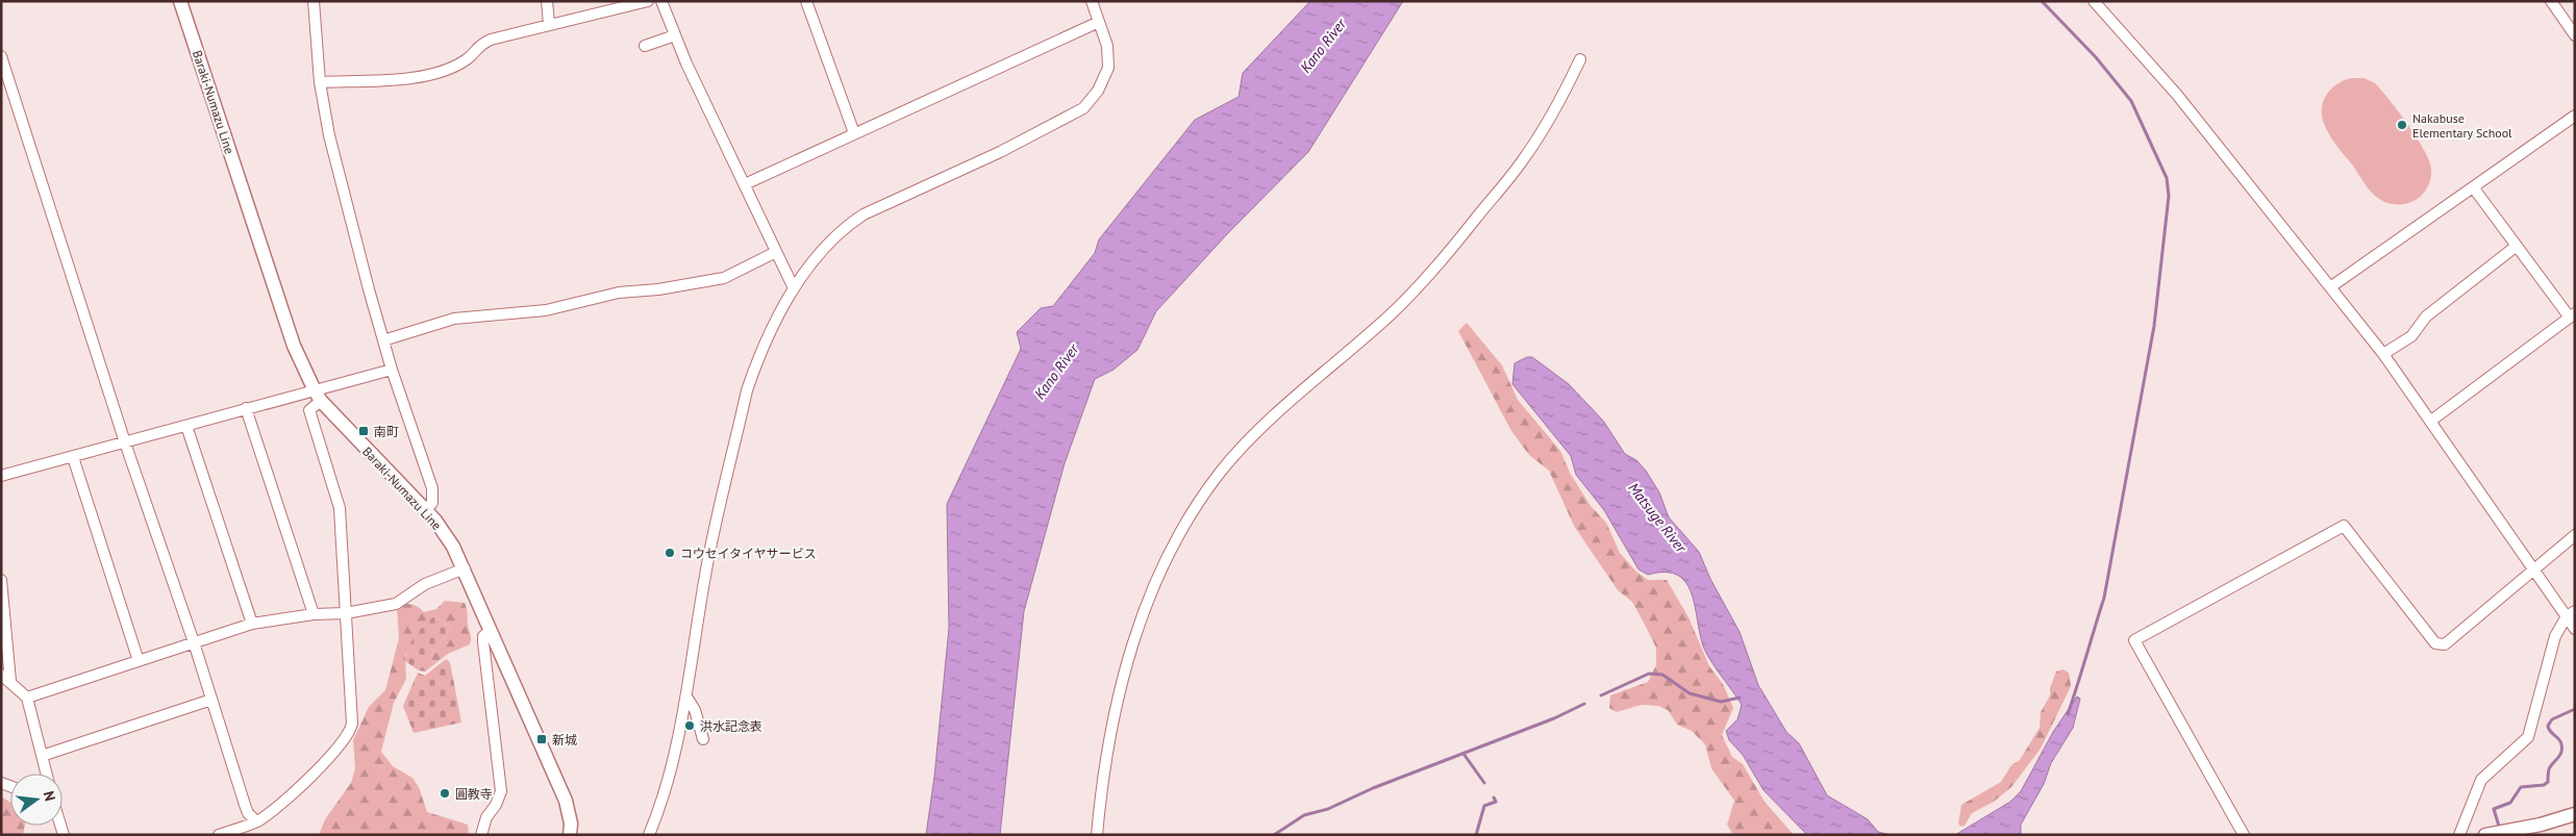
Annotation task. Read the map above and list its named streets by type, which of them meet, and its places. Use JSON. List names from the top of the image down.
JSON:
{
  "streets": {
    "main road": ["Baraki-Numazu Line"]
  },
  "water": ["Kano River", "Matsuge River"],
  "places": {
    "other": [
      "Nakabuse Elementary School",
      "コウセイタイヤサービス",
      "洪水記念表",
      "圓教寺"
    ],
    "transit": ["南町", "新城"]
  },
  "north": "right"
}
